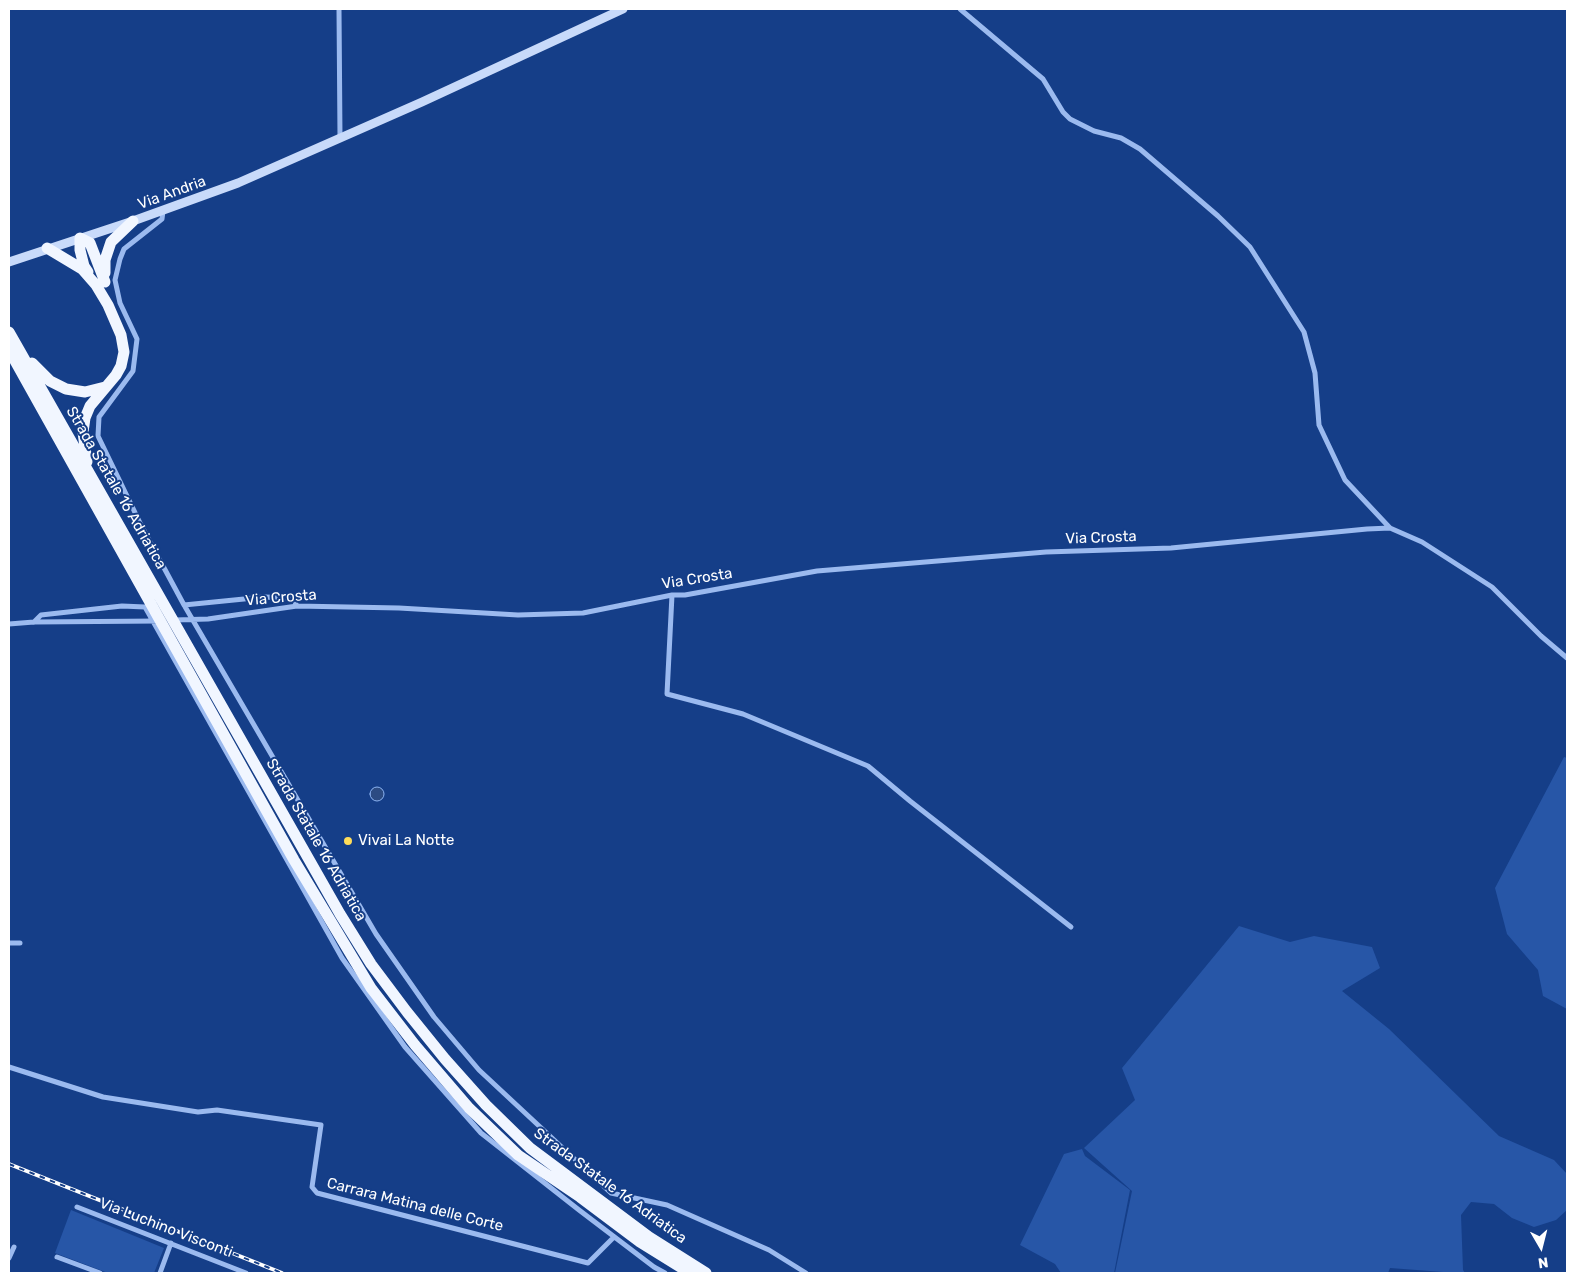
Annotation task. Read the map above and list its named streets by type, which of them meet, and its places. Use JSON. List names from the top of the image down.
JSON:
{
  "streets": {
    "highway": ["Strada Statale 16 Adriatica"],
    "main road": ["Via Andria"],
    "street": ["Via Crosta", "Carrara Matina delle Corte", "Via Luchino Visconti"]
  },
  "places": ["Vivai La Notte"],
  "north": "bottom"
}
